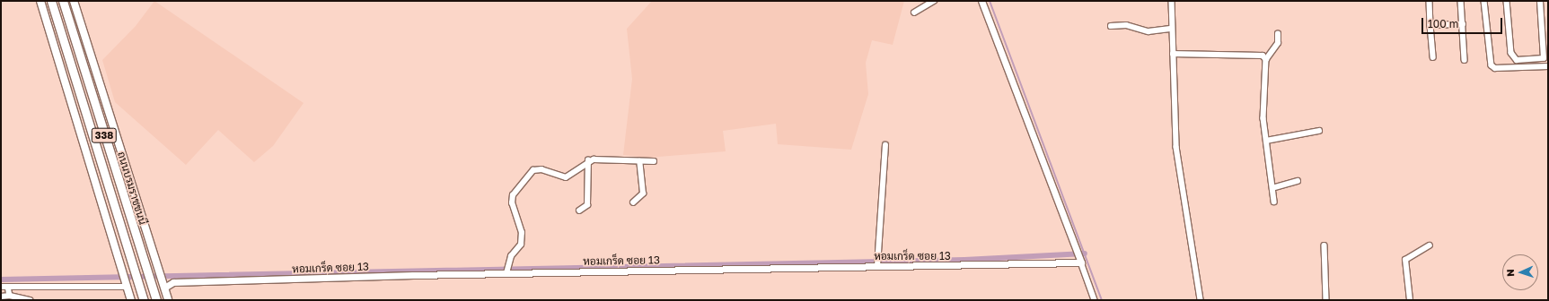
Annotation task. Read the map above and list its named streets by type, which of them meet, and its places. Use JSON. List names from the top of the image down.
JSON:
{
  "streets": {
    "highway": ["338", "ถนนบรมราชชนนี"],
    "street": ["หอมเกร็ด ซอย 13"]
  },
  "scale_bar": "100 m",
  "north": "left"
}
